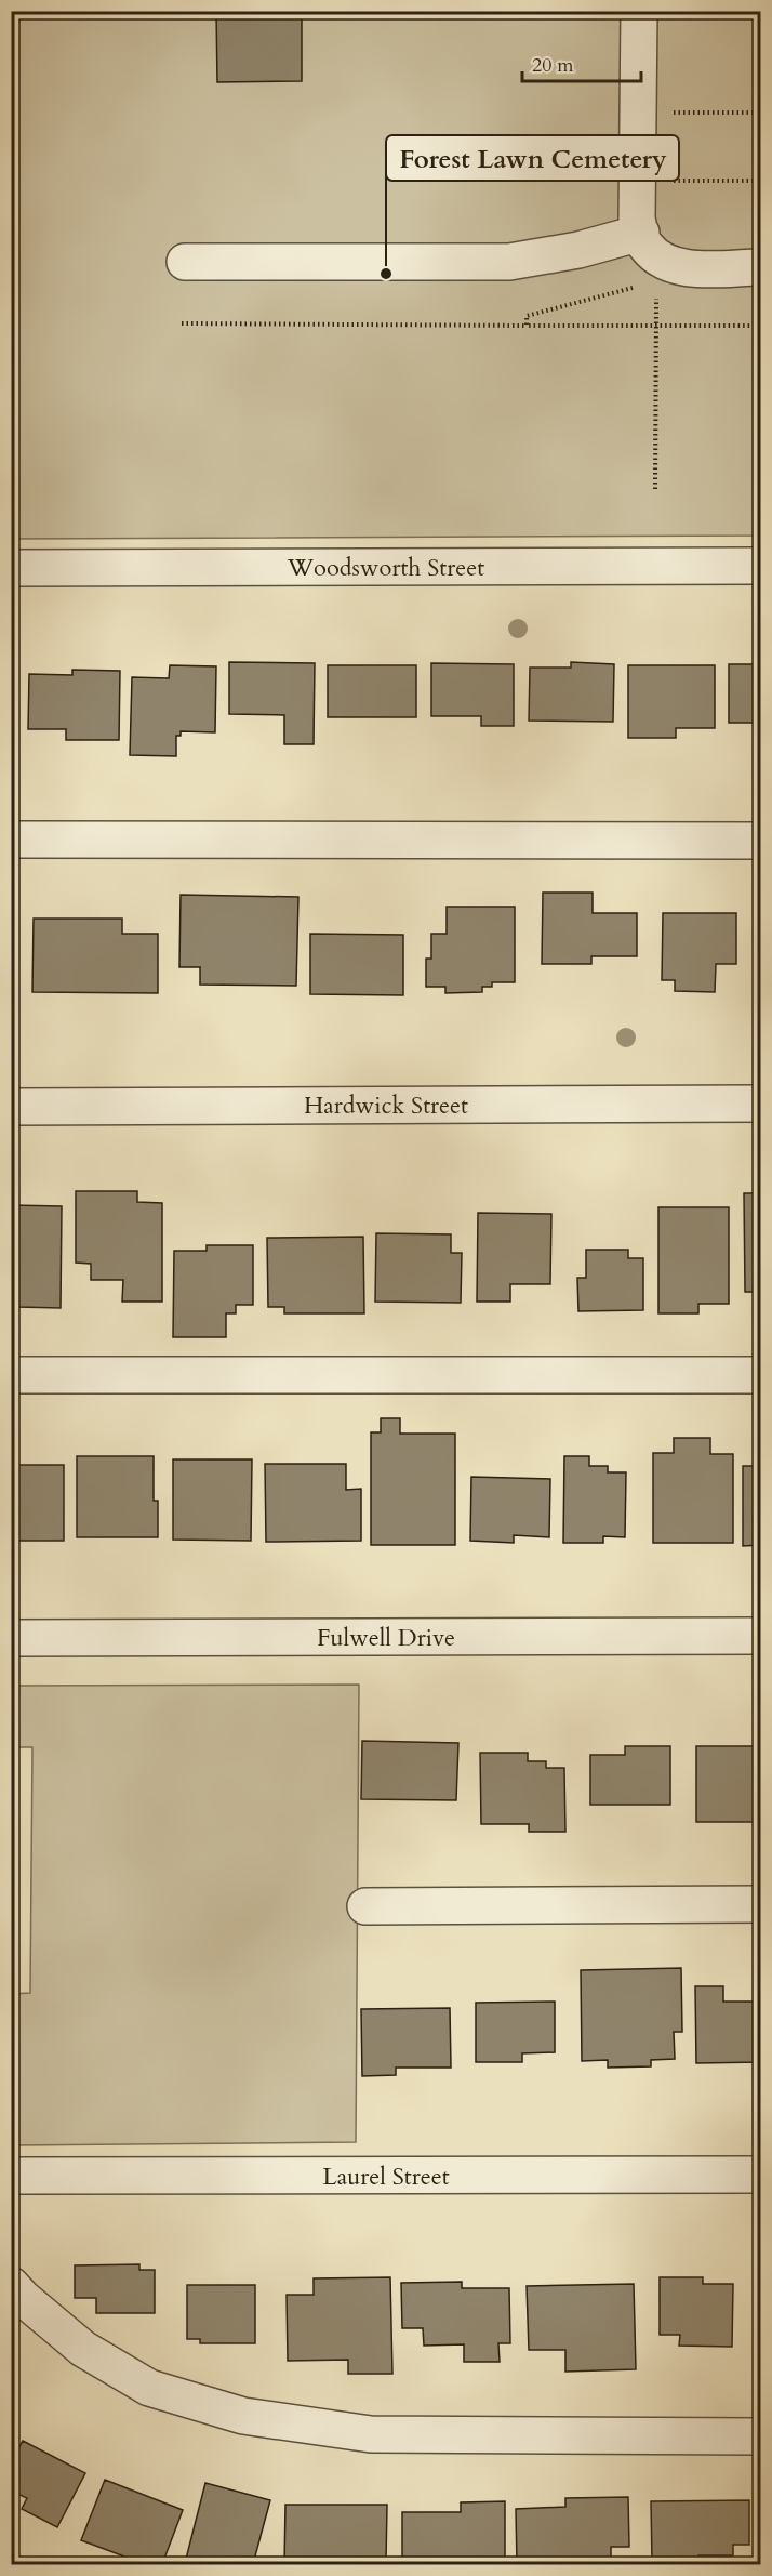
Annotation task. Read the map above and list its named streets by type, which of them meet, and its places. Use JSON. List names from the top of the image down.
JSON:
{
  "streets": {
    "street": [
      "Woodsworth Street",
      "Hardwick Street",
      "Fulwell Drive",
      "Laurel Street"
    ]
  },
  "places": ["Forest Lawn Cemetery"],
  "scale_bar": "20 m"
}
